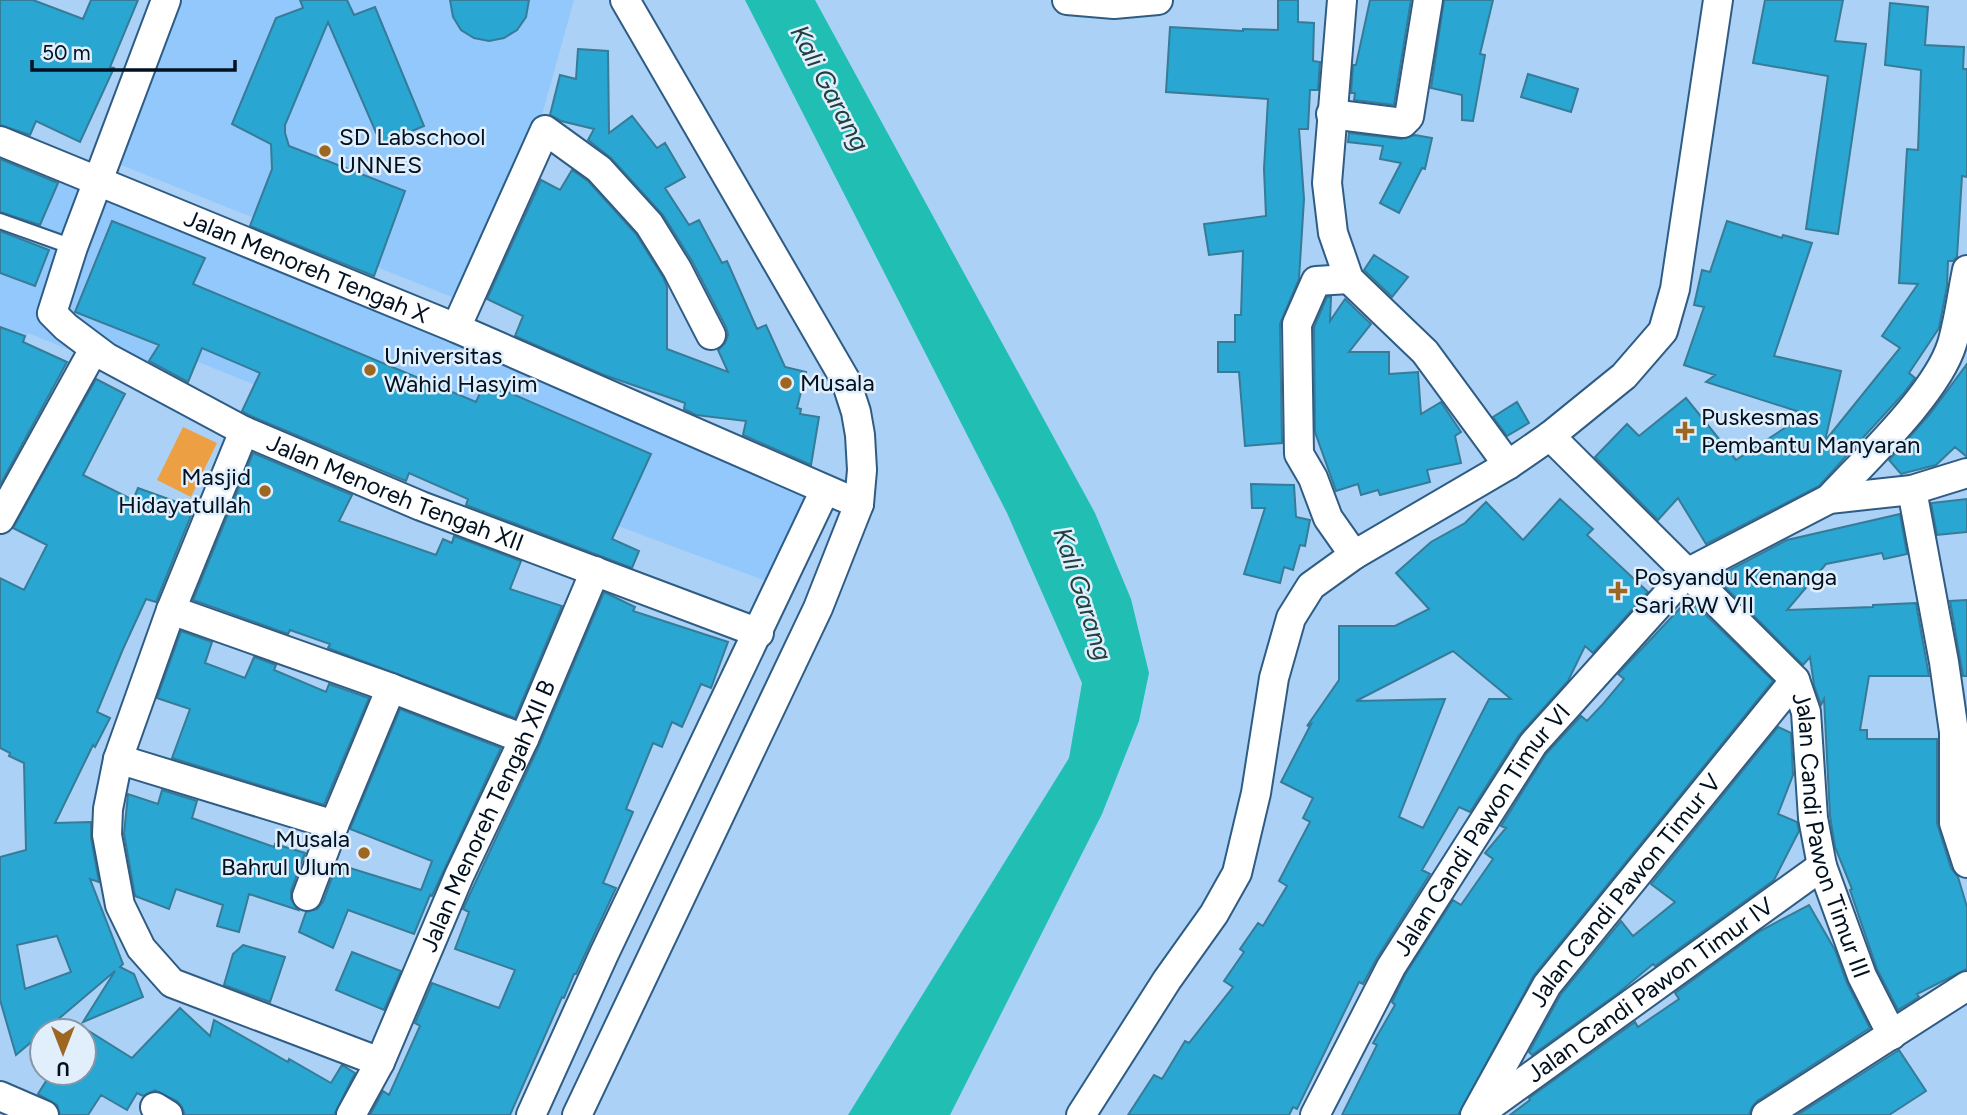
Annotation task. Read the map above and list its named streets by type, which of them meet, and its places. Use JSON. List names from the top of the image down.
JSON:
{
  "streets": {
    "street": [
      "Jalan Menoreh Tengah X",
      "Jalan Menoreh Tengah XII",
      "Jalan Menoreh Tengah XII B",
      "Jalan Candi Pawon Timur VI",
      "Jalan Candi Pawon Timur III",
      "Jalan Candi Pawon Timur V",
      "Jalan Candi Pawon Timur IV"
    ]
  },
  "crossings": [
    ["Jalan Menoreh Tengah XII", "Jalan Menoreh Tengah XII B"],
    ["Jalan Candi Pawon Timur VI", "Jalan Candi Pawon Timur III"],
    ["Jalan Candi Pawon Timur III", "Jalan Candi Pawon Timur V"],
    ["Jalan Candi Pawon Timur III", "Jalan Candi Pawon Timur IV"],
    ["Jalan Candi Pawon Timur V", "Jalan Candi Pawon Timur IV"]
  ],
  "water": ["Kali Garang"],
  "places": {
    "other": [
      "SD Labschool UNNES",
      "Universitas Wahid Hasyim",
      "Musala",
      "Masjid Hidayatullah",
      "Musala Bahrul Ulum"
    ],
    "health": ["Puskesmas Pembantu Manyaran", "Posyandu Kenanga Sari RW VII"]
  },
  "scale_bar": "50 m",
  "north": "bottom"
}
